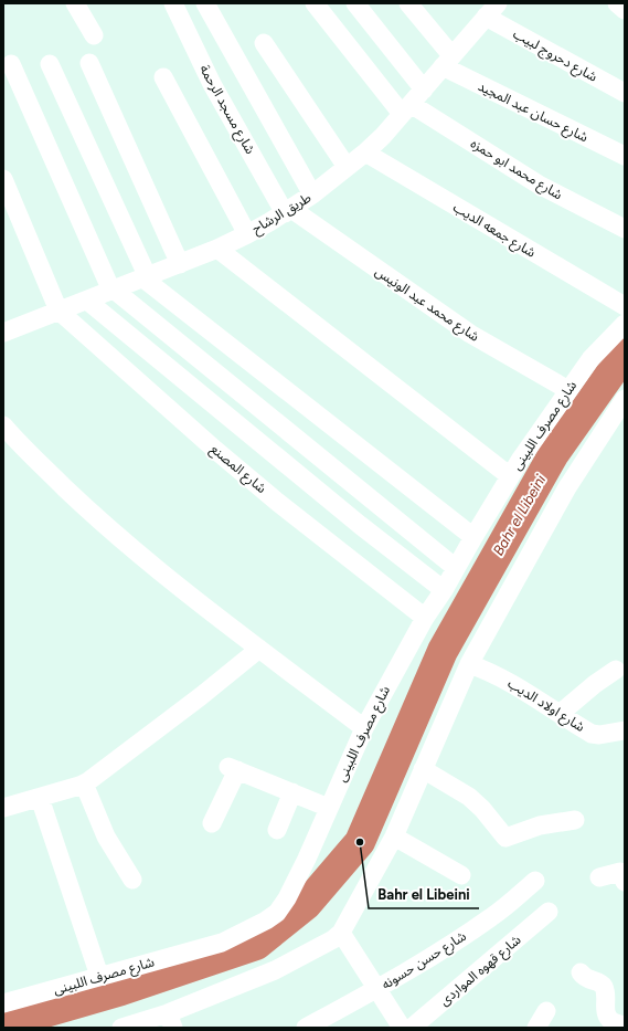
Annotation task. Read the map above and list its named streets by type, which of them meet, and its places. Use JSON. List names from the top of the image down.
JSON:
{
  "streets": {
    "street": [
      "شارع دحروج لبيب",
      "شارع مسجد الرحمة",
      "شارع حسان عبد المجيد",
      "شارع محمد ابو حمزه",
      "طريق الرشاح",
      "شارع جمعه الديب",
      "شارع محمد عبد الونيس",
      "شارع مصرف اللبينى",
      "شارع المصنع",
      "شارع اولاد الديب",
      "شارع حسن حسونه",
      "شارع قهوه المواردى"
    ]
  },
  "crossings": [
    ["شارع دحروج لبيب", "طريق الرشاح"],
    ["شارع مسجد الرحمة", "طريق الرشاح"],
    ["شارع مسجد الرحمة", "شارع محمد عبد الونيس"],
    ["شارع حسان عبد المجيد", "طريق الرشاح"],
    ["شارع محمد ابو حمزه", "طريق الرشاح"],
    ["طريق الرشاح", "شارع جمعه الديب"],
    ["طريق الرشاح", "شارع محمد عبد الونيس"],
    ["طريق الرشاح", "شارع المصنع"],
    ["شارع محمد عبد الونيس", "شارع مصرف اللبينى"],
    ["شارع مصرف اللبينى", "شارع المصنع"]
  ],
  "water": ["Bahr el Libeini"],
  "places": ["Bahr el Libeini"]
}
